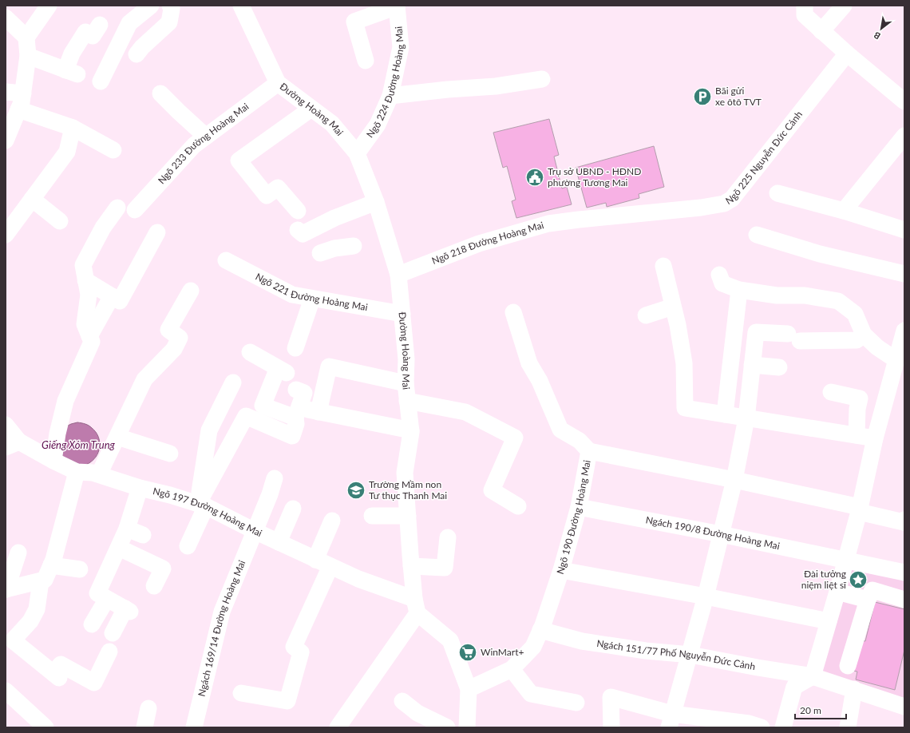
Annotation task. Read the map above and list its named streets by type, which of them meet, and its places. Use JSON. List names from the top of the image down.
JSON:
{
  "streets": {
    "street": [
      "Ngõ 224 Đường Hoàng Mai",
      "Đường Hoàng Mai",
      "Ngõ 233 Đường Hoàng Mai",
      "Ngõ 225 Nguyễn Đức Cảnh",
      "Ngõ 218 Đường Hoàng Mai",
      "Ngõ 221 Đường Hoàng Mai",
      "Ngõ 197 Đường Hoàng Mai",
      "Ngõ 190 Đường Hoàng Mai",
      "Ngách 190/8 Đường Hoàng Mai",
      "Ngách 169/14 Đường Hoàng Mai",
      "Ngách 151/77 Phố Nguyễn Đức Cảnh"
    ]
  },
  "crossings": [
    ["Ngõ 224 Đường Hoàng Mai", "Đường Hoàng Mai"],
    ["Đường Hoàng Mai", "Ngõ 233 Đường Hoàng Mai"],
    ["Đường Hoàng Mai", "Ngõ 218 Đường Hoàng Mai"],
    ["Đường Hoàng Mai", "Ngõ 221 Đường Hoàng Mai"],
    ["Đường Hoàng Mai", "Ngõ 197 Đường Hoàng Mai"],
    ["Ngõ 225 Nguyễn Đức Cảnh", "Ngõ 218 Đường Hoàng Mai"],
    ["Ngõ 197 Đường Hoàng Mai", "Ngách 169/14 Đường Hoàng Mai"],
    ["Ngõ 190 Đường Hoàng Mai", "Ngách 190/8 Đường Hoàng Mai"],
    ["Ngõ 190 Đường Hoàng Mai", "Ngách 151/77 Phố Nguyễn Đức Cảnh"]
  ],
  "water": ["Giếng Xóm Trung"],
  "places": {
    "parking": ["Bãi gửi xe ôtô TVT"],
    "public building": ["Trụ sở UBND - HĐND phường Tương Mai"],
    "school or university": ["Trường Mầm non Tư thục Thanh Mai"],
    "place": ["Đài tưởng niệm liệt sĩ"],
    "supermarket": ["WinMart+"]
  },
  "scale_bar": "20 m",
  "north": "bottom left"
}
